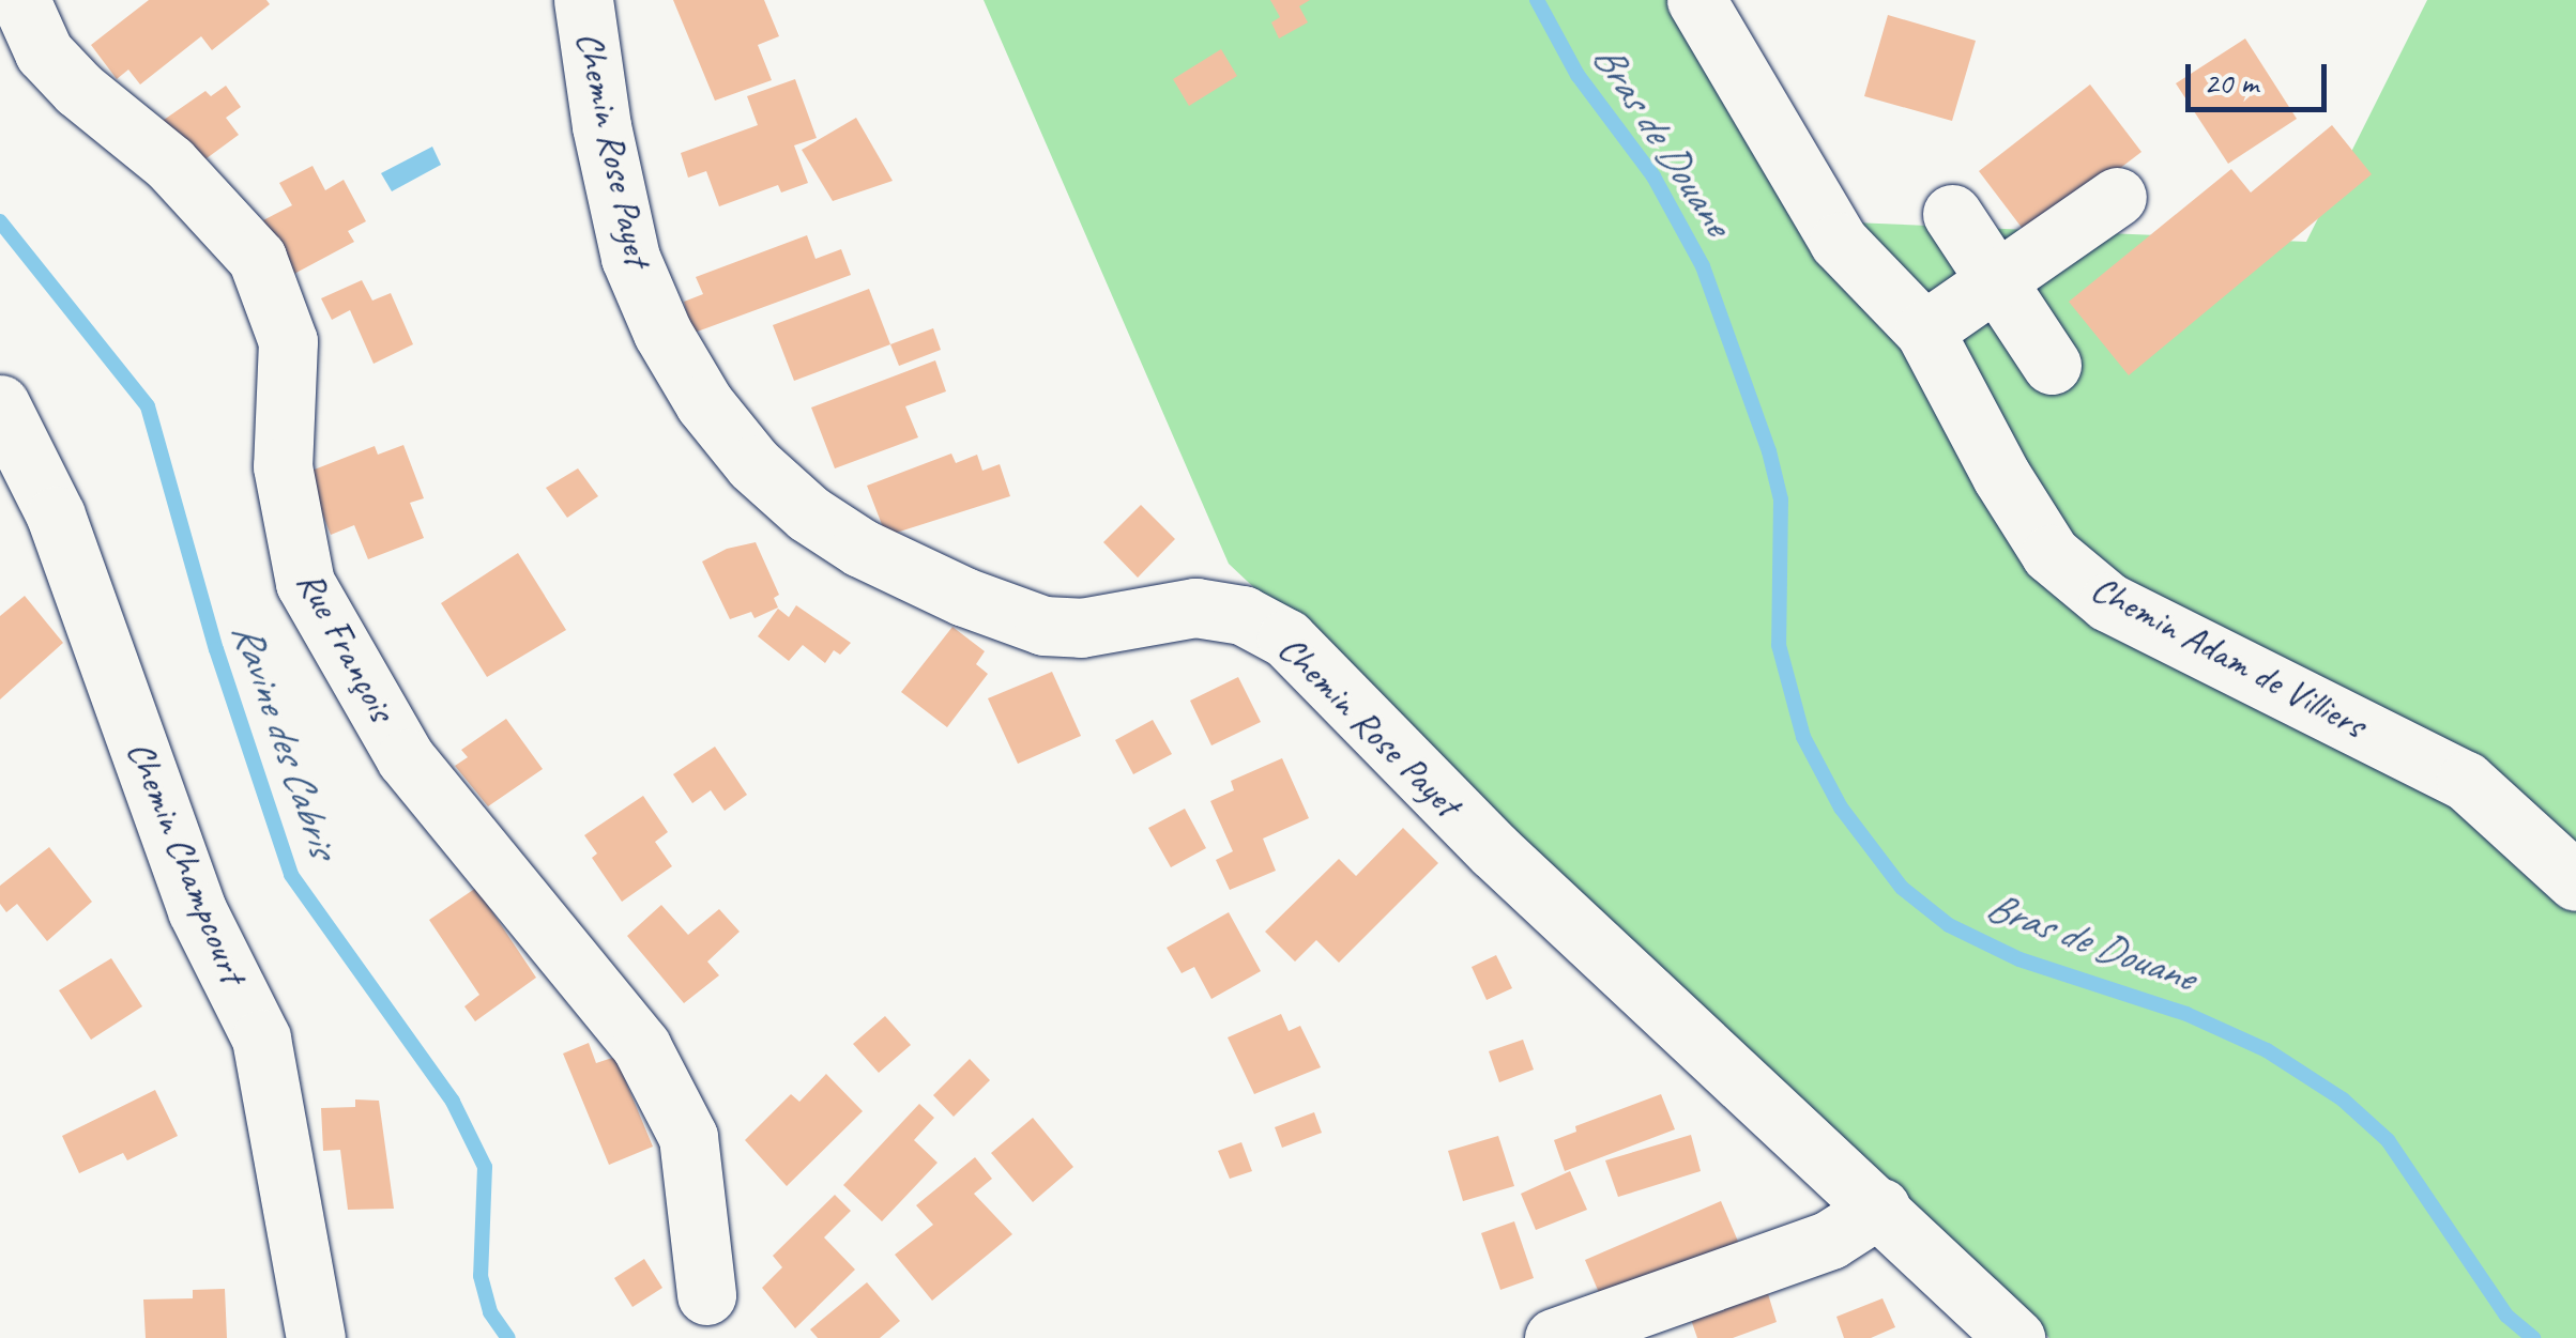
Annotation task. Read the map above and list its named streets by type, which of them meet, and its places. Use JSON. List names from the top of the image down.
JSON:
{
  "streets": {
    "street": [
      "Chemin Rose Payet",
      "Rue François",
      "Chemin Adam de Villiers",
      "Chemin Champcourt"
    ]
  },
  "water": ["Bras de Douane", "Ravine des Cabris"],
  "scale_bar": "20 m"
}
